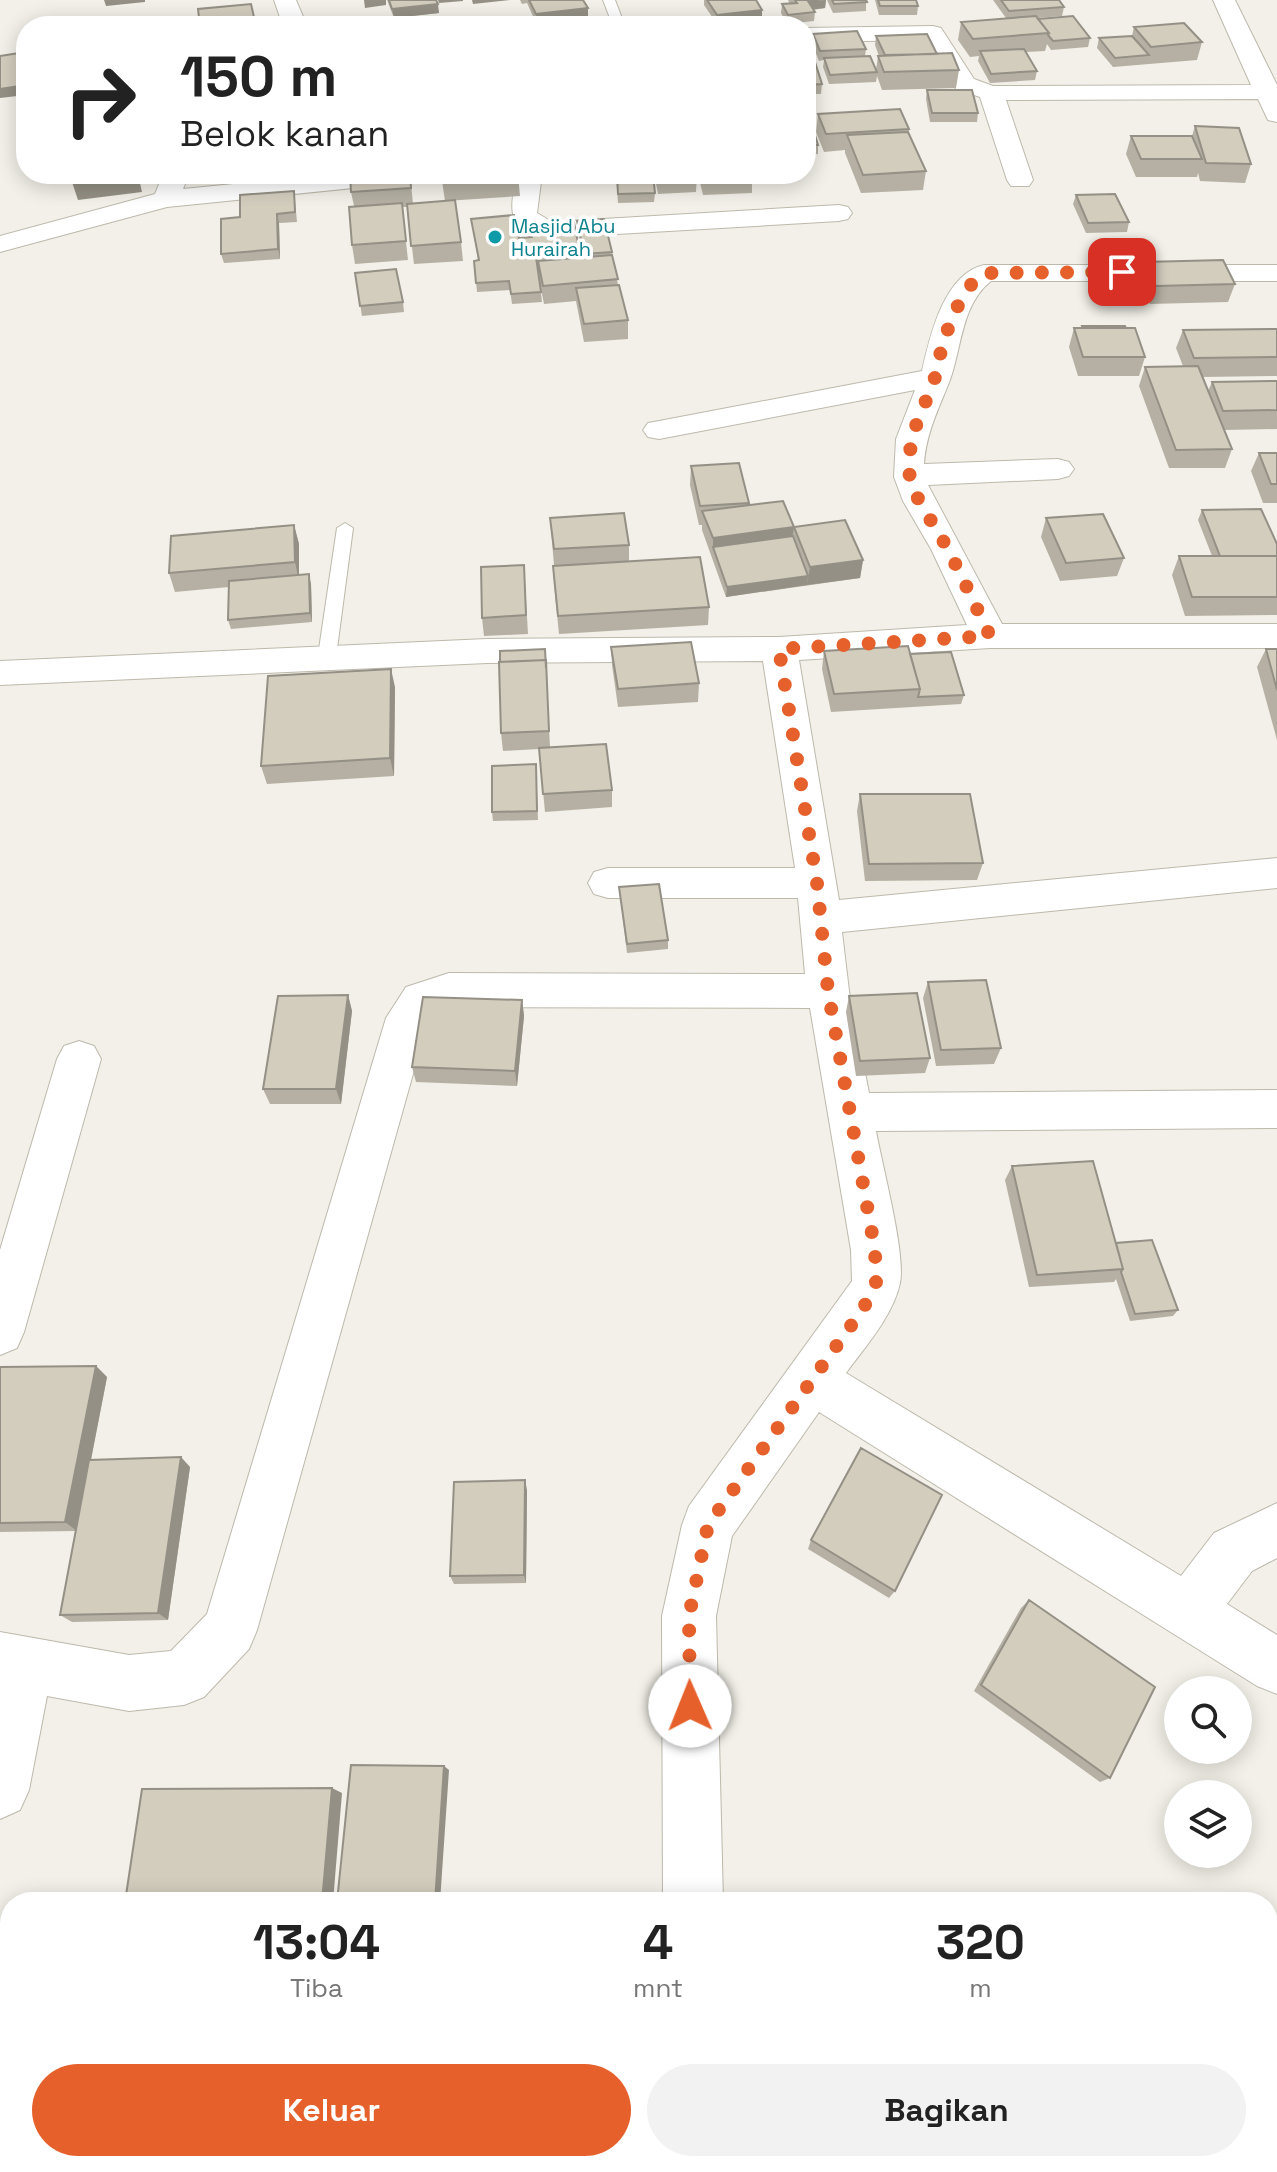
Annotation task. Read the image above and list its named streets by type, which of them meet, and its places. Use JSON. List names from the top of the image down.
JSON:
{
  "places": ["Masjid Abu Hurairah"],
  "page": {
    "turn": ["150 m", "Belok kanan"],
    "eta": [
      "13:04",
      "Tiba",
      "4",
      "mnt",
      "320",
      "m"
    ],
    "buttons": ["Keluar", "Bagikan"]
  }
}
